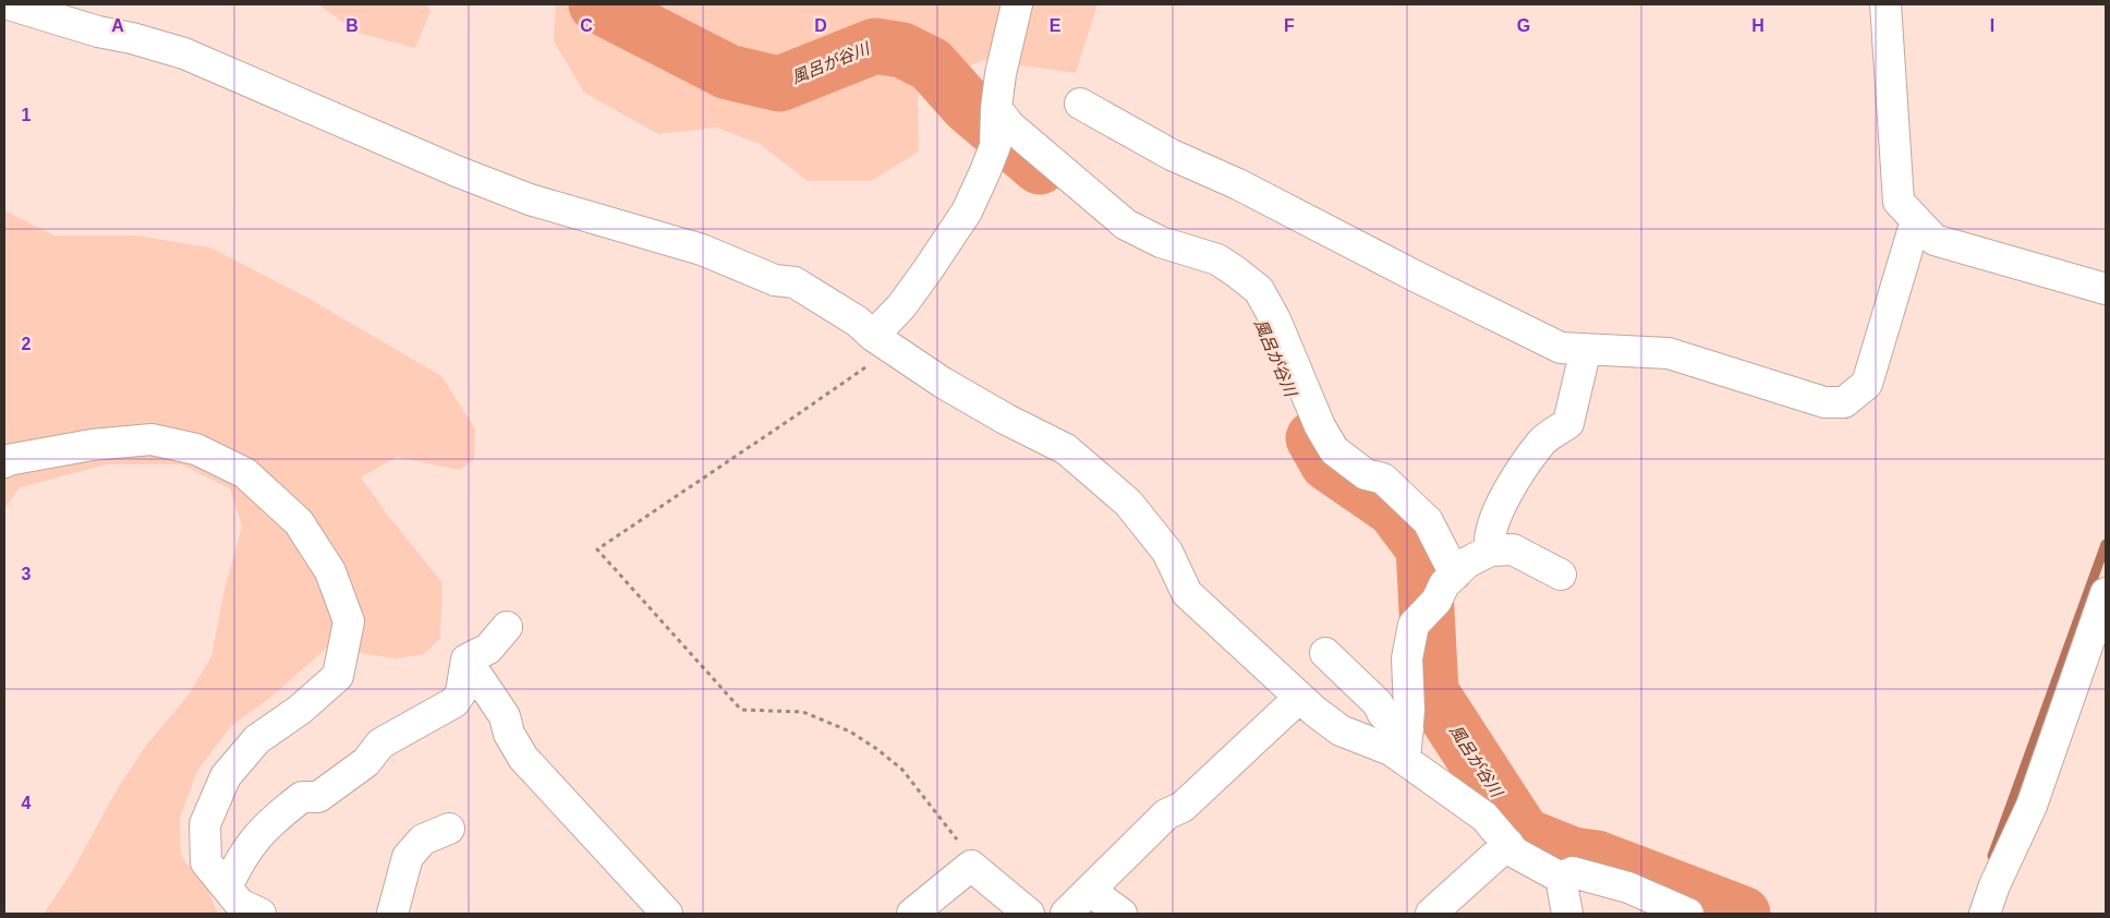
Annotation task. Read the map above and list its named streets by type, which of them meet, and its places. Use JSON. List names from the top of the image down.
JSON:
{
  "water": ["風呂が谷川"],
  "grid": {
    "columns": [
      "A",
      "B",
      "C",
      "D",
      "E",
      "F",
      "G",
      "H",
      "I"
    ],
    "rows": [
      "1",
      "2",
      "3",
      "4"
    ]
  }
}
